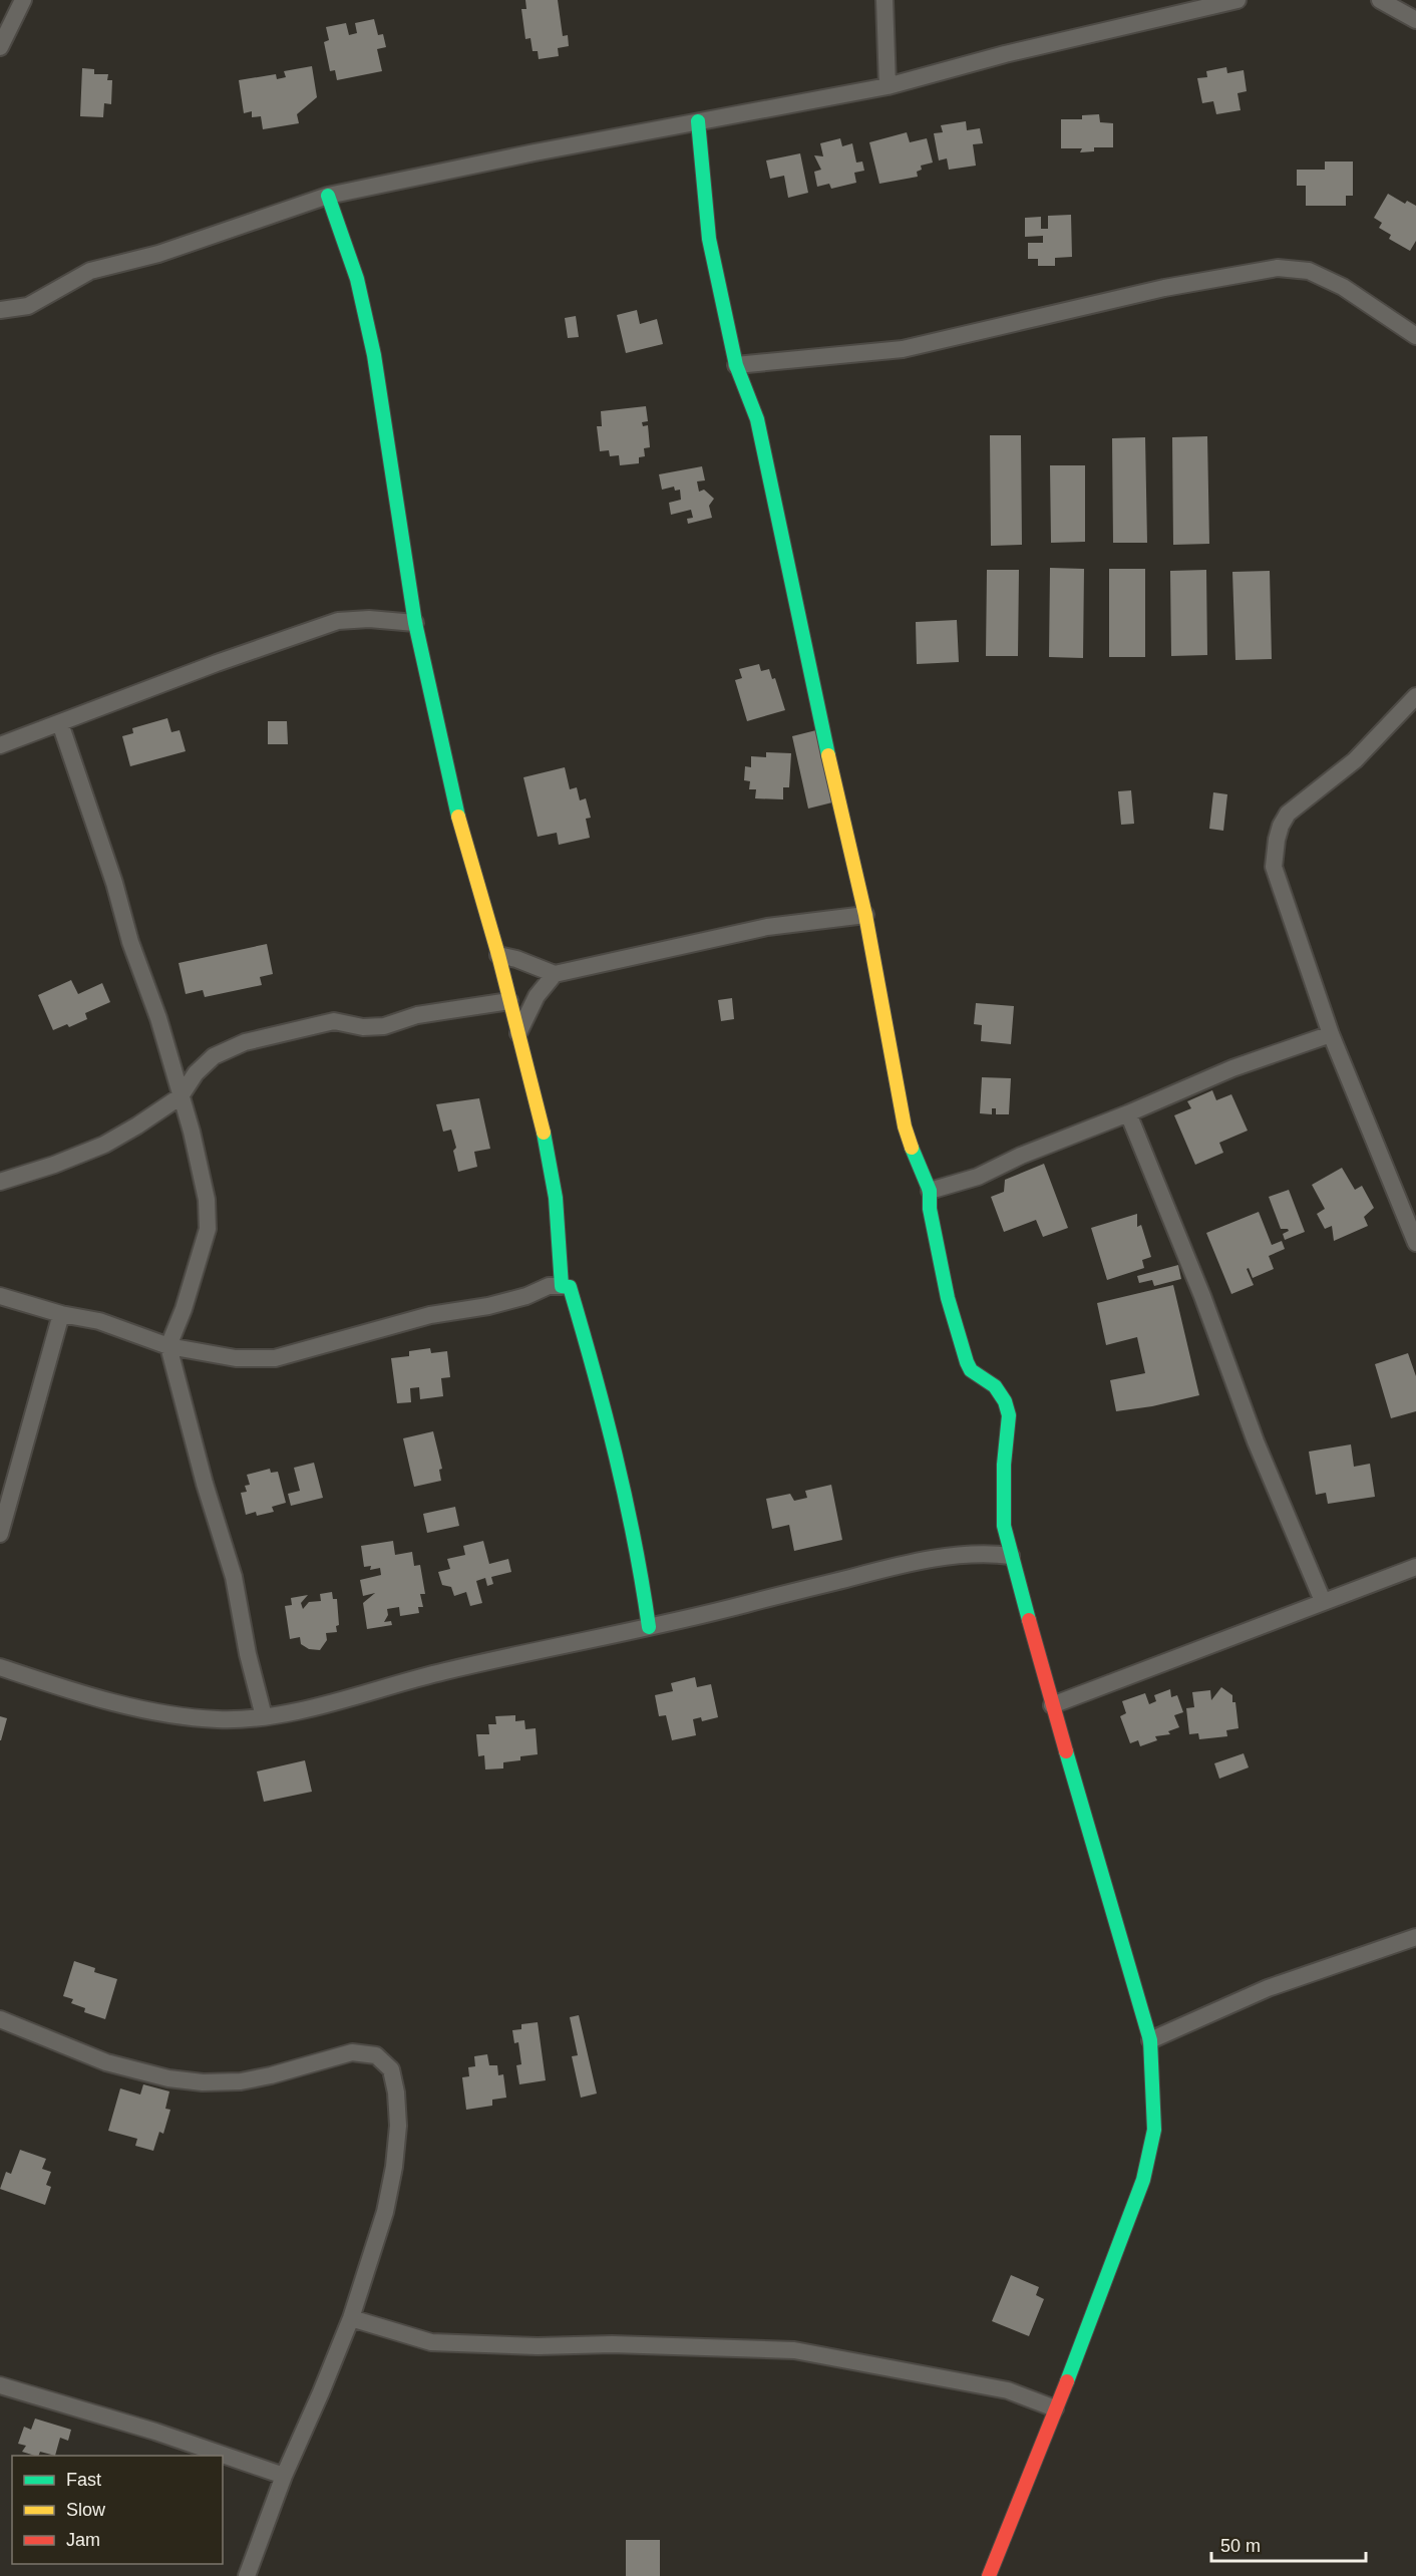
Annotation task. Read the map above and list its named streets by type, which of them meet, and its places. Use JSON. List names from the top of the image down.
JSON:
{
  "legend": ["Fast", "Slow", "Jam"],
  "scale_bar": "50 m"
}
